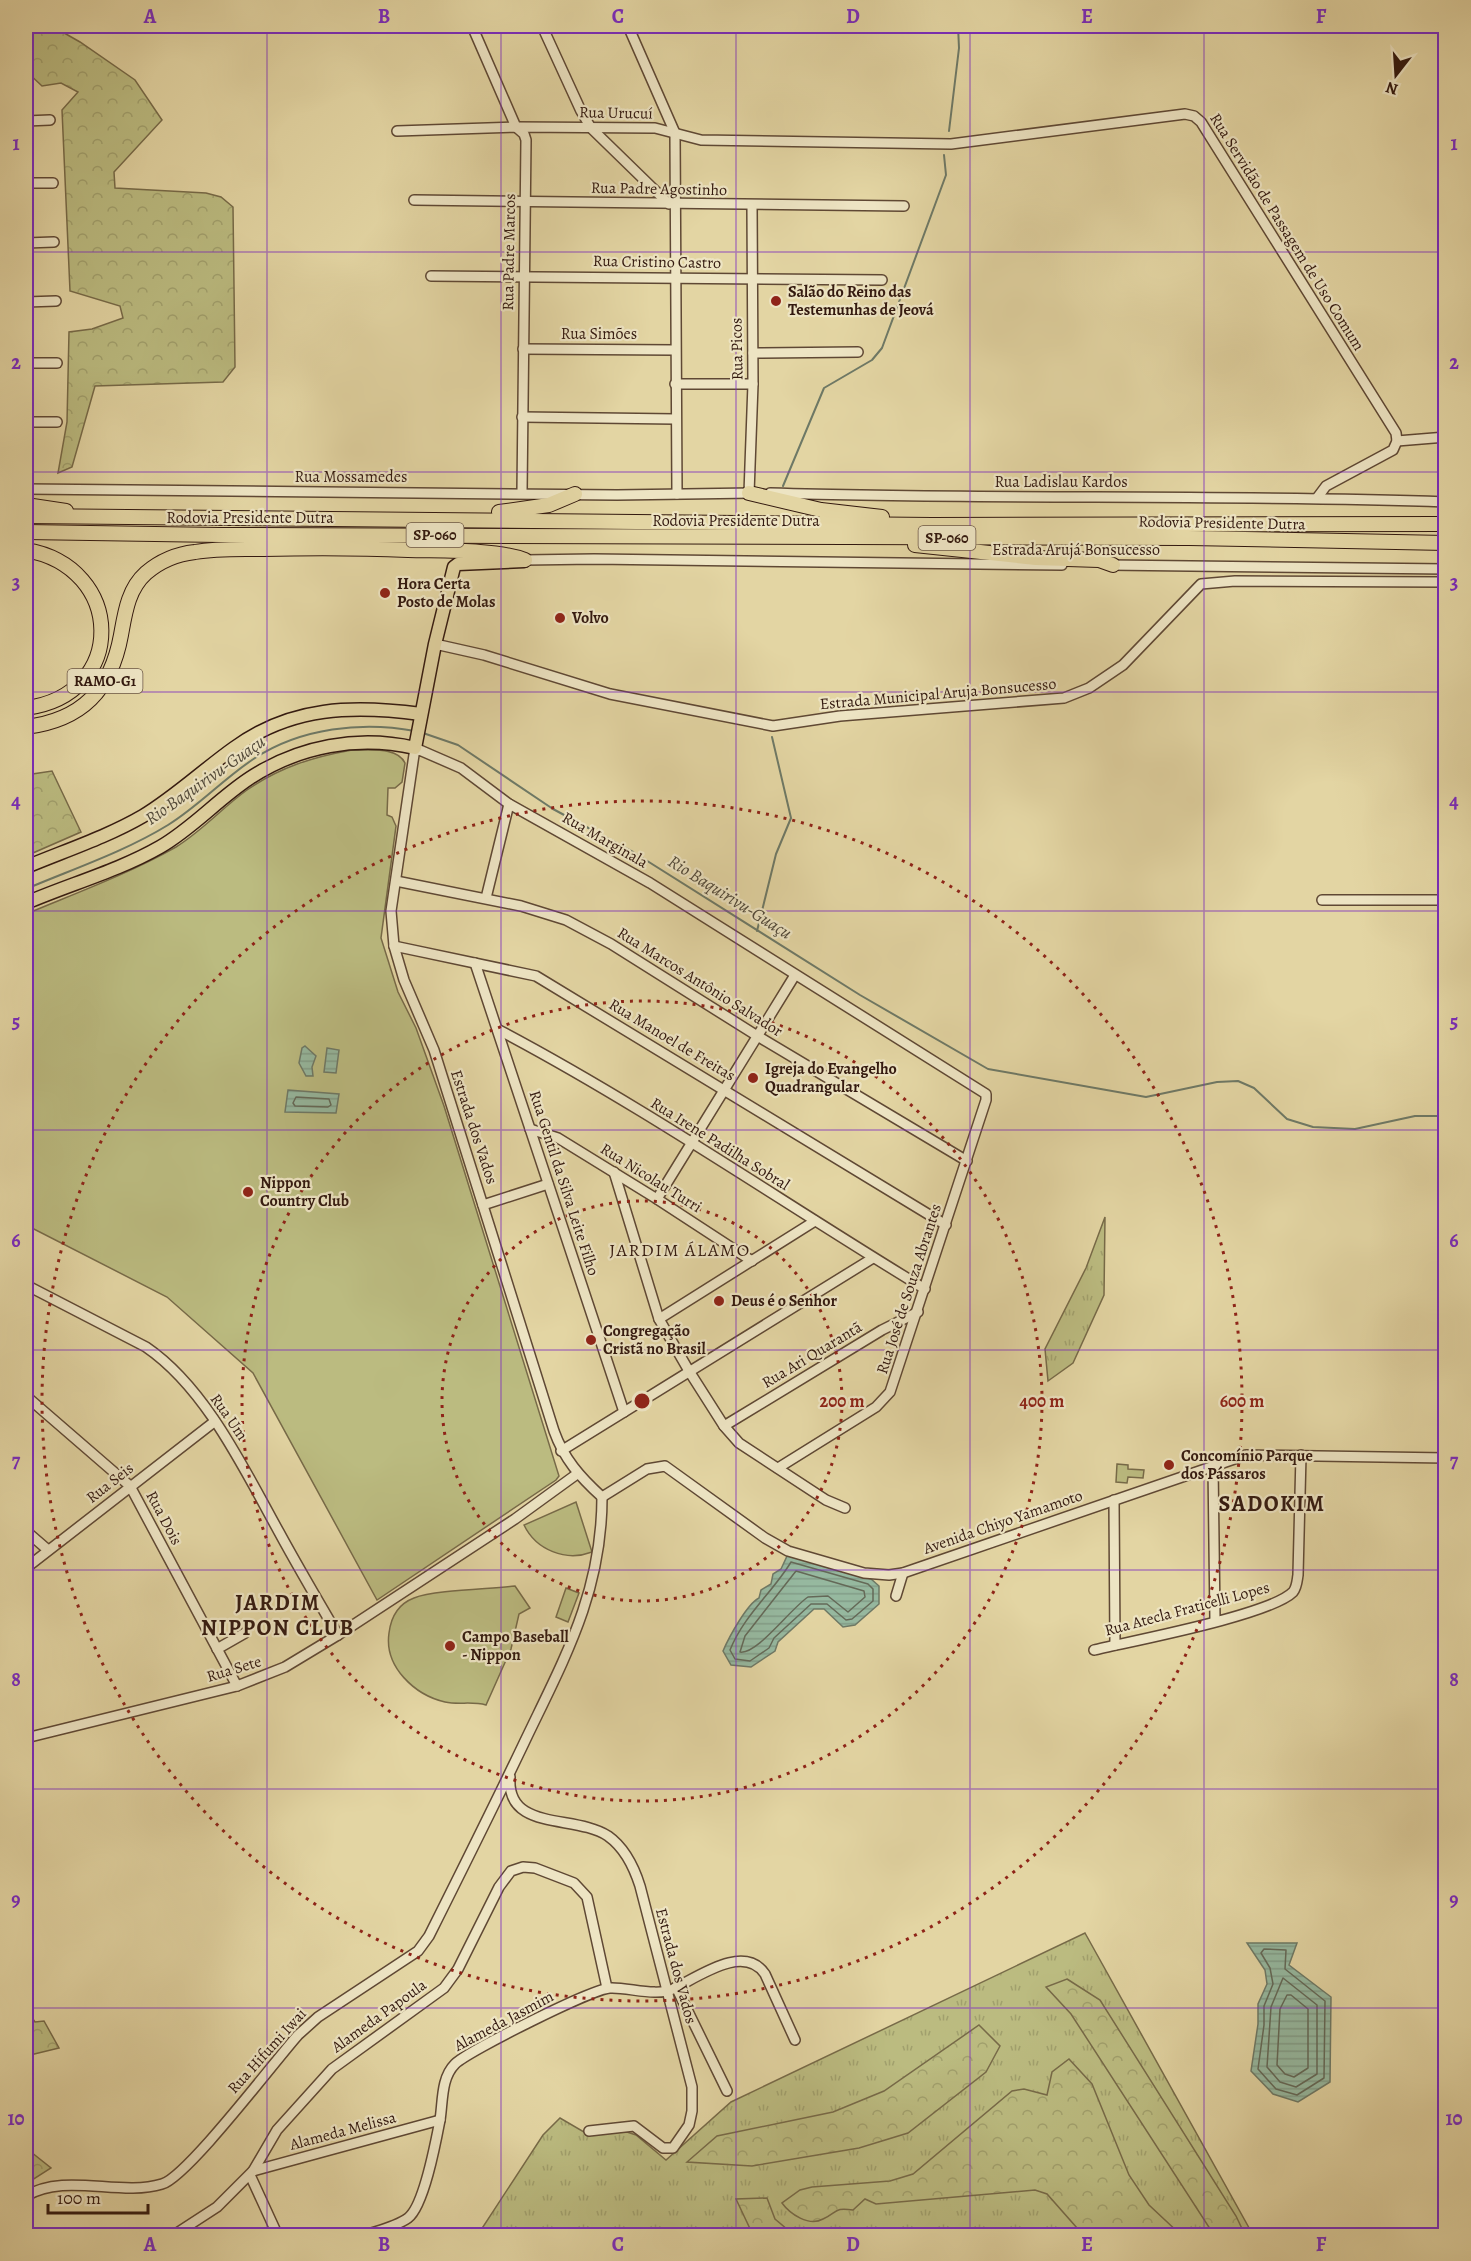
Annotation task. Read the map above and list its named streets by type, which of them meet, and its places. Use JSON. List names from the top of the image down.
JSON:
{
  "streets": {
    "highway": ["Rodovia Presidente Dutra", "SP-060", "RAMO-G1"],
    "street": [
      "Rua Urucuí",
      "Rua Padre Agostinho",
      "Rua Servidão de Passagem de Uso Comum",
      "Rua Padre Marcos",
      "Rua Cristino Castro",
      "Rua Simões",
      "Rua Picos",
      "Rua Mossamedes",
      "Rua Ladislau Kardos",
      "Estrada Arujá Bonsucesso",
      "Estrada Municipal Aruja Bonsucesso",
      "Rua Marginala",
      "Rua Marcos Antônio Salvador",
      "Rua Manoel de Freitas",
      "Estrada dos Vados",
      "Rua Irene Padilha Sobral",
      "Rua Nicolau Turri",
      "Rua Gentil da Silva Leite Filho",
      "Rua José de Souza Abrantes",
      "Rua Ari Quarantã",
      "Rua Um",
      "Rua Seis",
      "Rua Dois",
      "Avenida Chiyo Yamamoto",
      "Rua Atecla Fraticelli Lopes",
      "Rua Sete",
      "Alameda Papoula",
      "Alameda Jasmim",
      "Rua Hifumi Iwai",
      "Alameda Melissa"
    ]
  },
  "crossings": [
    ["Rua Urucuí", "Rua Servidão de Passagem de Uso Comum"],
    ["Rua Urucuí", "Rua Padre Marcos"],
    ["Rua Padre Agostinho", "Rua Padre Marcos"],
    ["Rua Padre Agostinho", "Rua Picos"],
    ["Rua Padre Marcos", "Rua Cristino Castro"],
    ["Rua Padre Marcos", "Rua Simões"],
    ["Rua Padre Marcos", "Rua Mossamedes"],
    ["Rua Cristino Castro", "Rua Picos"],
    ["Rua Picos", "Rua Ladislau Kardos"],
    ["Rua Mossamedes", "Rua Ladislau Kardos"],
    ["Estrada Arujá Bonsucesso", "RAMO-G1"],
    ["Rua Marginala", "Estrada dos Vados"],
    ["Rua Marginala", "Rua José de Souza Abrantes"],
    ["Rua Marcos Antônio Salvador", "Estrada dos Vados"],
    ["Rua Marcos Antônio Salvador", "Rua José de Souza Abrantes"],
    ["Rua Manoel de Freitas", "Estrada dos Vados"],
    ["Rua Manoel de Freitas", "Rua Gentil da Silva Leite Filho"],
    ["Rua Manoel de Freitas", "Rua José de Souza Abrantes"],
    ["Estrada dos Vados", "Avenida Chiyo Yamamoto"],
    ["Estrada dos Vados", "Rua Sete"],
    ["Estrada dos Vados", "Alameda Jasmim"],
    ["Estrada dos Vados", "Rua Hifumi Iwai"],
    ["Rua Irene Padilha Sobral", "Rua Gentil da Silva Leite Filho"],
    ["Rua Irene Padilha Sobral", "Rua José de Souza Abrantes"],
    ["Rua Nicolau Turri", "Rua Gentil da Silva Leite Filho"],
    ["Rua José de Souza Abrantes", "Rua Ari Quarantã"],
    ["Rua Um", "Rua Seis"],
    ["Rua Um", "Rua Sete"],
    ["Rua Seis", "Rua Dois"],
    ["Rua Dois", "Rua Sete"],
    ["Avenida Chiyo Yamamoto", "Rua Atecla Fraticelli Lopes"],
    ["Avenida Chiyo Yamamoto", "Rua Hifumi Iwai"],
    ["Alameda Papoula", "Alameda Jasmim"],
    ["Alameda Papoula", "Alameda Melissa"],
    ["Alameda Jasmim", "Alameda Melissa"]
  ],
  "districts": ["JARDIM ÁLAMO", "SADOKIM", "JARDIM NIPPON CLUB"],
  "water": ["Rio Baquirivu-Guaçu"],
  "places": [
    "Salão do Reino das Testemunhas de Jeová",
    "Hora Certa Posto de Molas",
    "Volvo",
    "Igreja do Evangelho Quadrangular",
    "Nippon Country Club",
    "Deus é o Senhor",
    "Congregação Cristã no Brasil",
    "Concomínio Parque dos Pássaros",
    "Campo Baseball - Nippon"
  ],
  "scale_bar": "100 m",
  "north": "bottom",
  "grid": {
    "columns": [
      "A",
      "B",
      "C",
      "D",
      "E",
      "F"
    ],
    "rows": [
      "1",
      "2",
      "3",
      "4",
      "5",
      "6",
      "7",
      "8",
      "9",
      "10"
    ]
  },
  "rings": ["200 m", "400 m", "600 m"]
}
